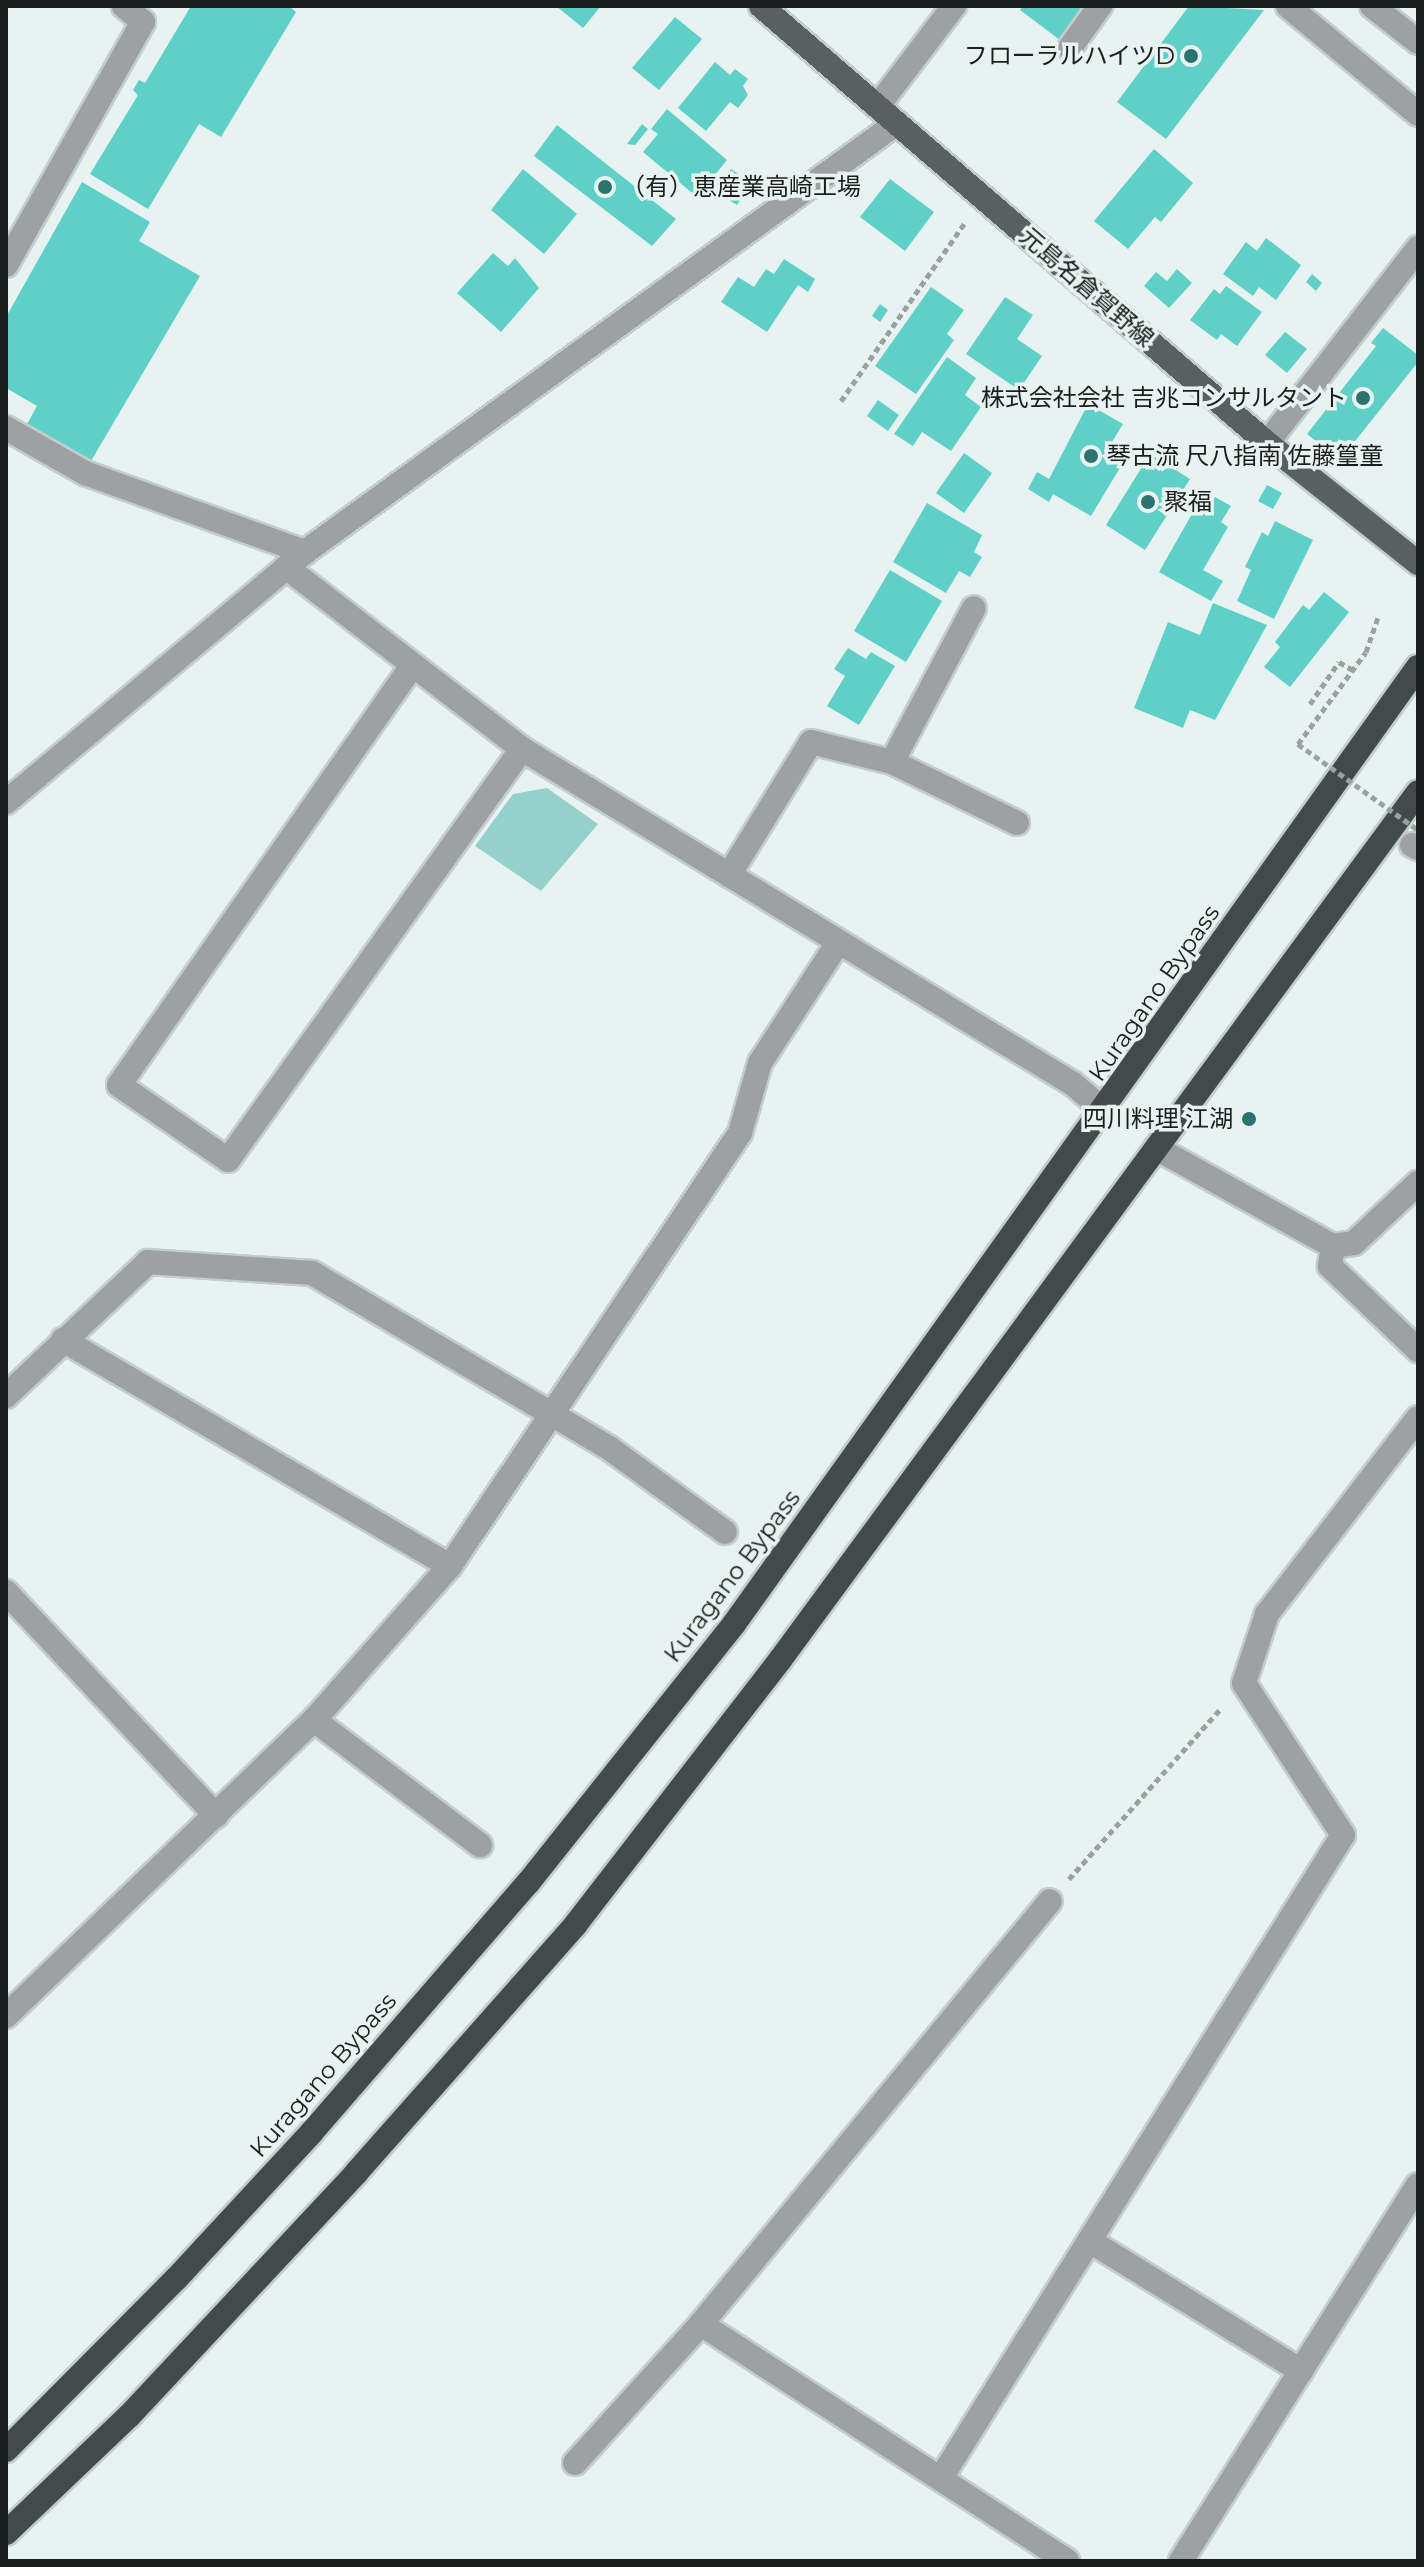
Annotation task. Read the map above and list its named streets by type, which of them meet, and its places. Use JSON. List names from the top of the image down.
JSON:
{
  "streets": {
    "highway": ["Kuragano Bypass"],
    "main road": ["元島名倉賀野線"]
  },
  "places": [
    "フローラルハイツD",
    "（有）恵産業高崎工場",
    "株式会社会社 吉兆コンサルタント",
    "琴古流 尺八指南 佐藤篁童",
    "聚福",
    "四川料理 江湖"
  ]
}
